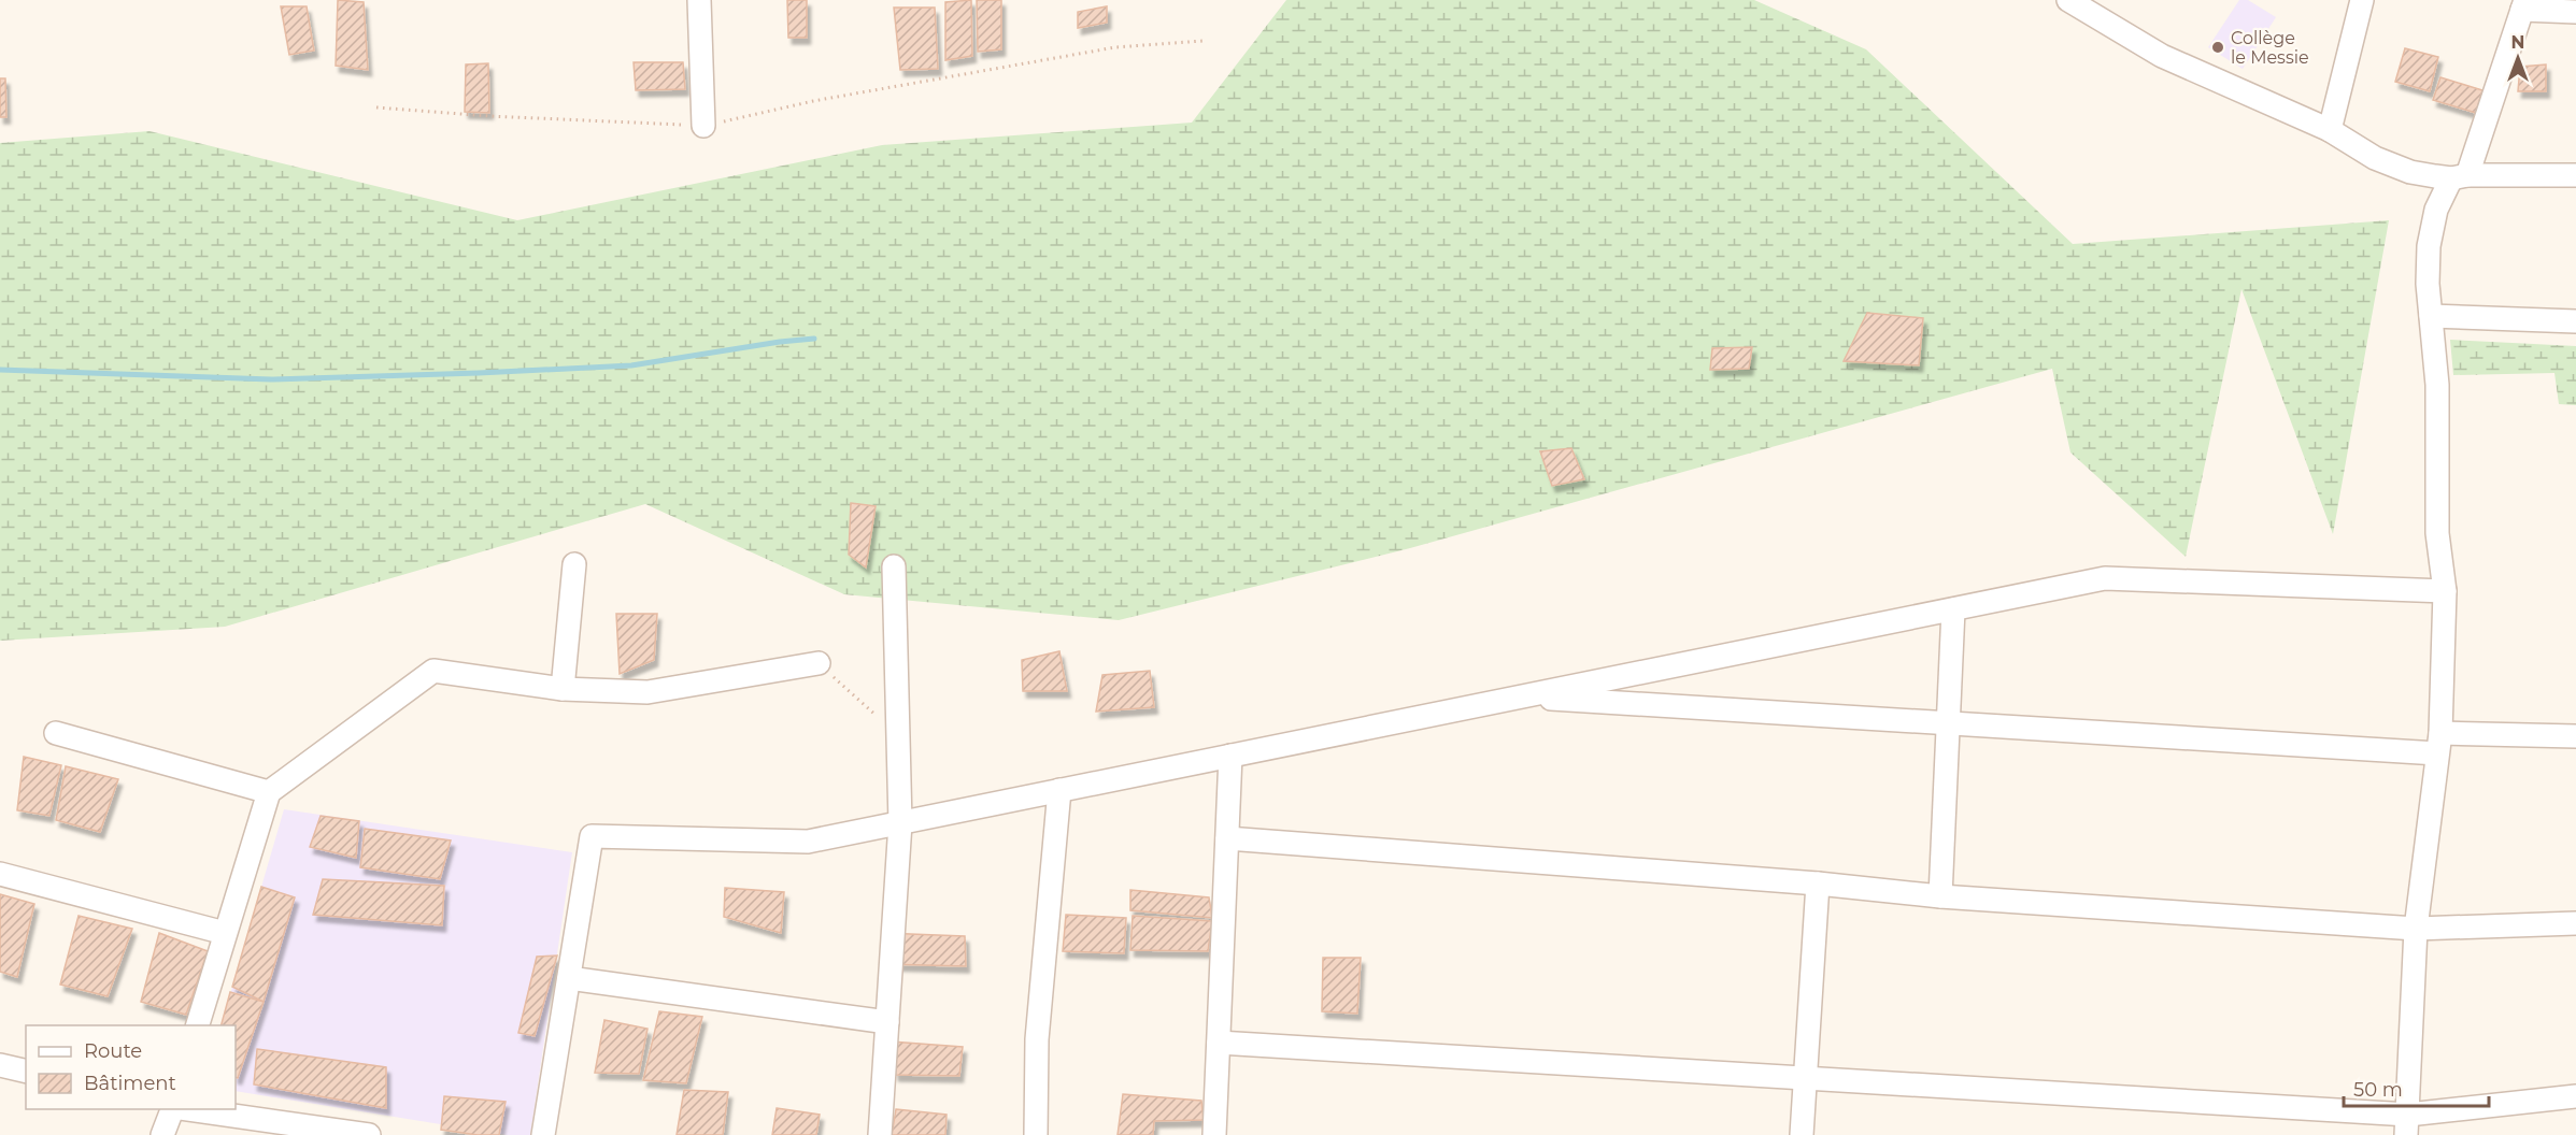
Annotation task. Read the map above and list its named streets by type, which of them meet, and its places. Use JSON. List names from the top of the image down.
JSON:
{
  "places": ["Collège le Messie"],
  "legend": ["Route", "Bâtiment"],
  "scale_bar": "50 m",
  "north": "top"
}
